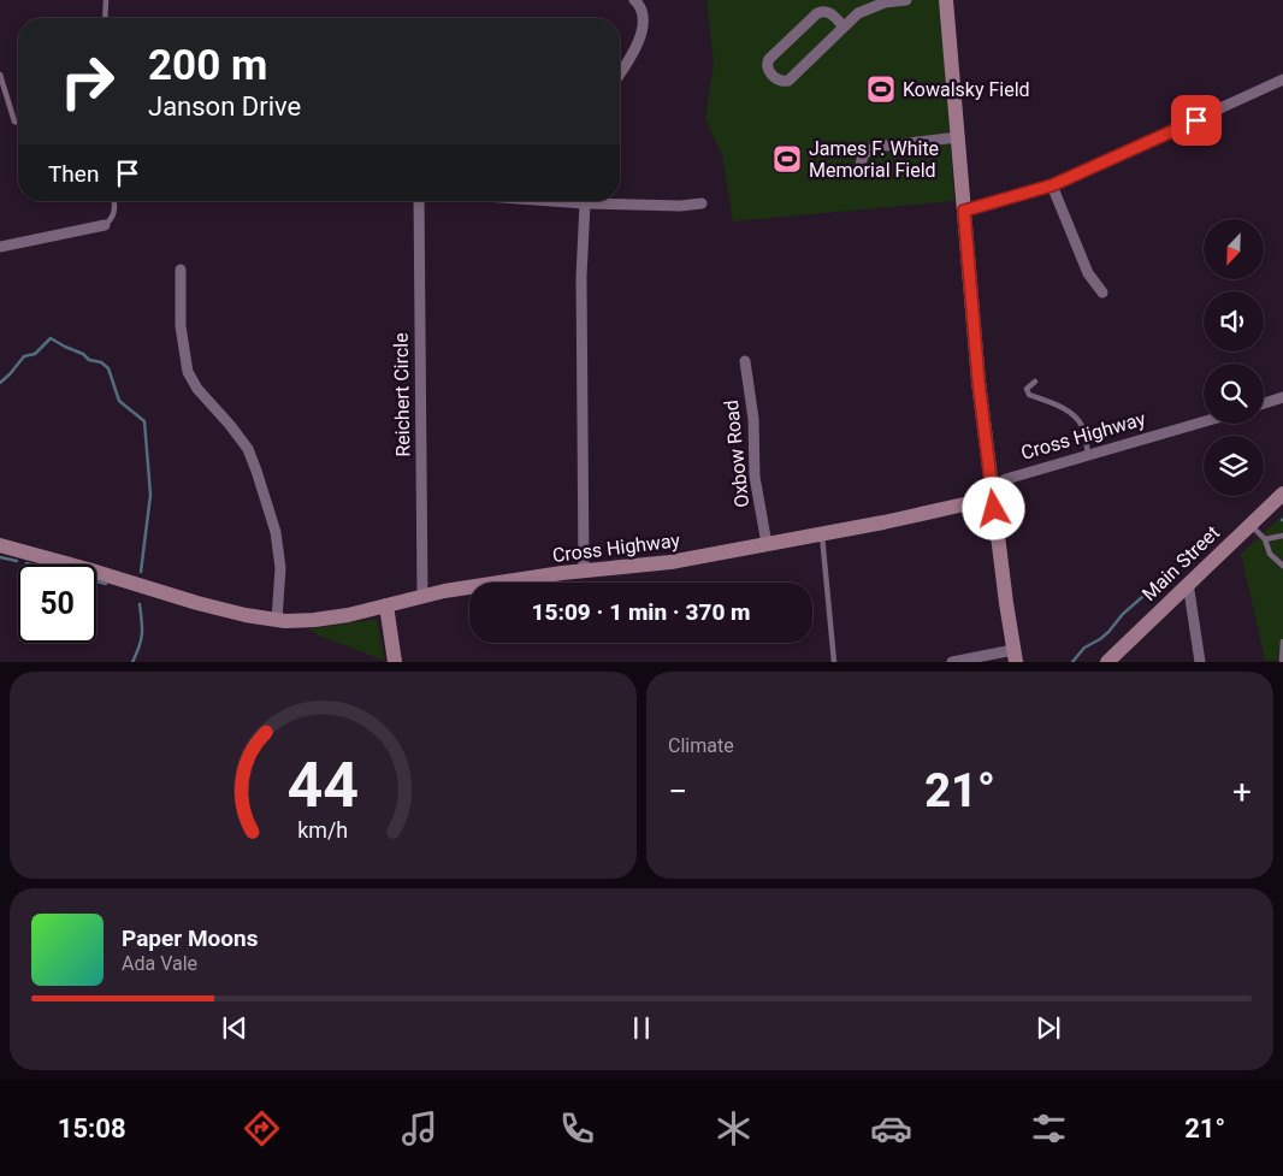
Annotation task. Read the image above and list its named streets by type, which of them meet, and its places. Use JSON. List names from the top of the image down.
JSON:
{
  "streets": {
    "main road": ["Cross Highway", "Main Street"],
    "street": ["Reichert Circle", "Oxbow Road"]
  },
  "crossings": [
    ["Reichert Circle", "Cross Highway"],
    ["Cross Highway", "Oxbow Road"]
  ],
  "places": {
    "sports": ["Kowalsky Field", "James F. White Memorial Field"]
  },
  "north": "bottom left",
  "page": {
    "turn": ["200 m", "Janson Drive"],
    "then": "Then",
    "limit": "50",
    "trip": "15:09 · 1 min · 370 m",
    "tile": "Climate",
    "heat": ["−", "21°", "+"],
    "song": ["Paper Moons", "Ada Vale"],
    "tabs": ["15:08", "21°"],
    "gauge": ["44", "km/h"]
  }
}
